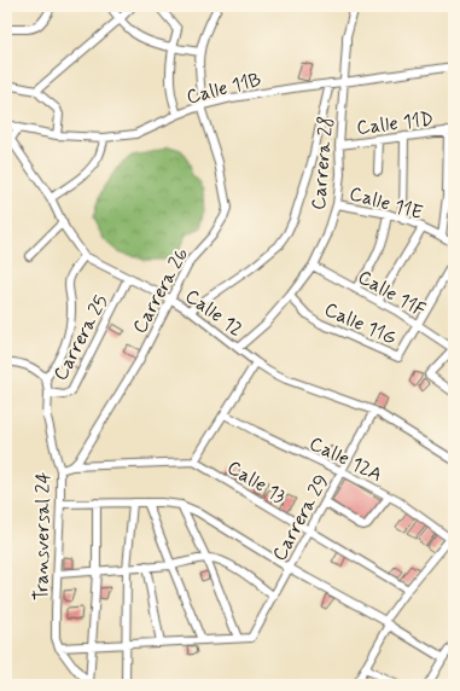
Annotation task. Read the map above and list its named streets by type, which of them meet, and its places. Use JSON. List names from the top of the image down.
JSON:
{
  "streets": {
    "street": [
      "Calle 11B",
      "Calle 11D",
      "Carrera 28",
      "Calle 11E",
      "Carrera 26",
      "Calle 11F",
      "Calle 12",
      "Calle 11G",
      "Carrera 25",
      "Calle 12A",
      "Calle 13",
      "Carrera 29",
      "Transversal 24"
    ]
  },
  "crossings": [
    ["Calle 11B", "Carrera 28"],
    ["Calle 11B", "Carrera 26"],
    ["Calle 11D", "Carrera 28"],
    ["Carrera 28", "Calle 11E"],
    ["Carrera 28", "Calle 11F"],
    ["Carrera 28", "Calle 12"],
    ["Carrera 28", "Calle 11G"],
    ["Carrera 26", "Calle 12"],
    ["Calle 11F", "Calle 11G"],
    ["Calle 12", "Carrera 25"],
    ["Calle 12", "Carrera 29"],
    ["Carrera 25", "Transversal 24"],
    ["Calle 12A", "Carrera 29"],
    ["Calle 13", "Carrera 29"]
  ]
}
